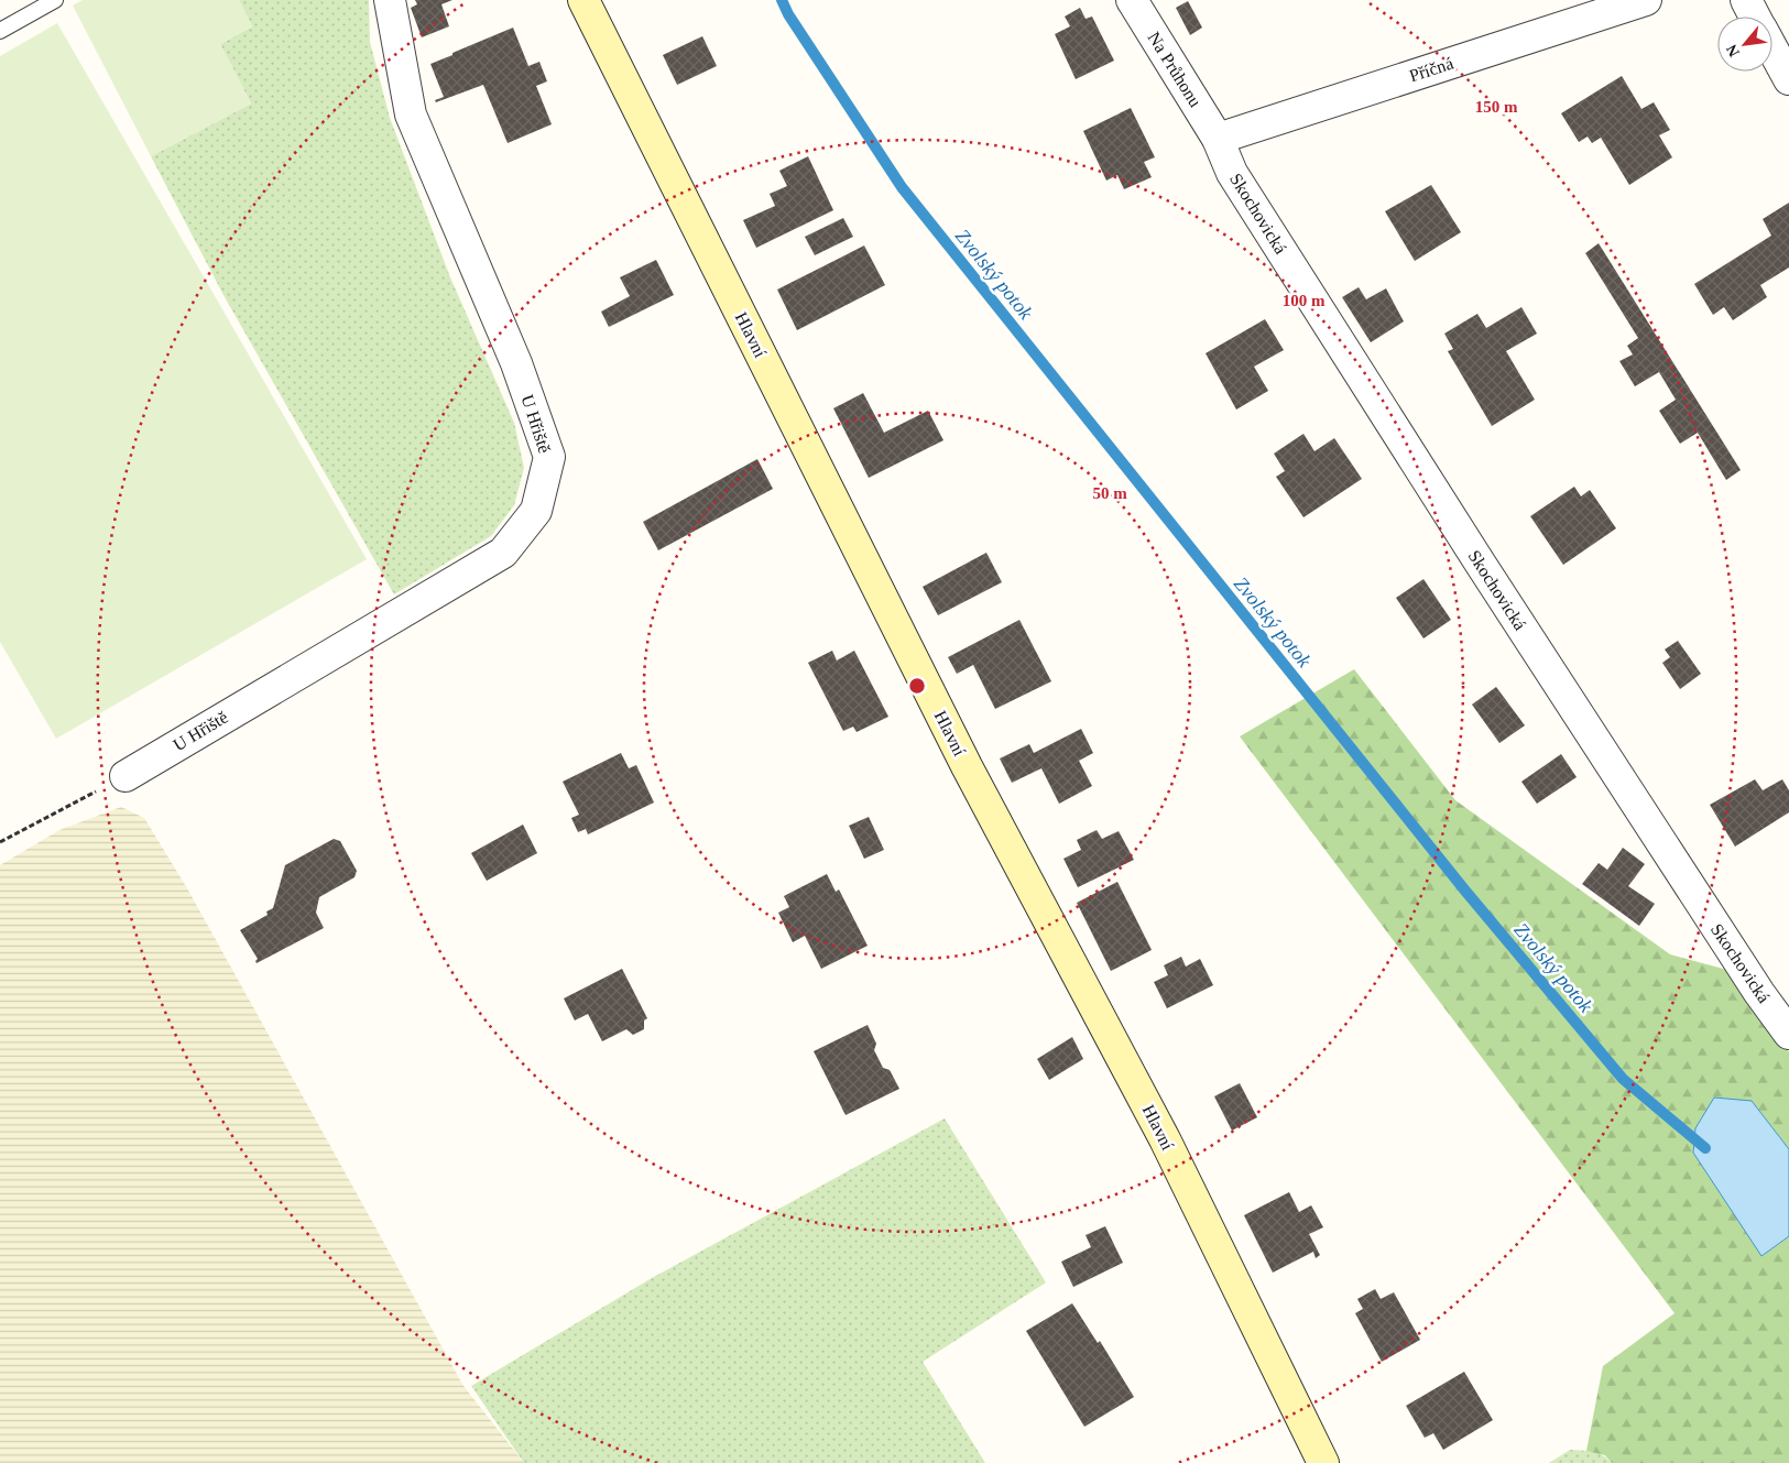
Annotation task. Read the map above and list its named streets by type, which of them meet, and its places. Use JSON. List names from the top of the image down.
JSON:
{
  "streets": {
    "street": [
      "Na Průhonu",
      "Příčná",
      "Skochovická",
      "Hlavní",
      "U Hřiště"
    ]
  },
  "crossings": [
    ["Na Průhonu", "Příčná"],
    ["Na Průhonu", "Skochovická"],
    ["Příčná", "Skochovická"]
  ],
  "water": ["Zvolský potok"],
  "north": "bottom left",
  "rings": ["150 m", "100 m", "50 m"]
}
